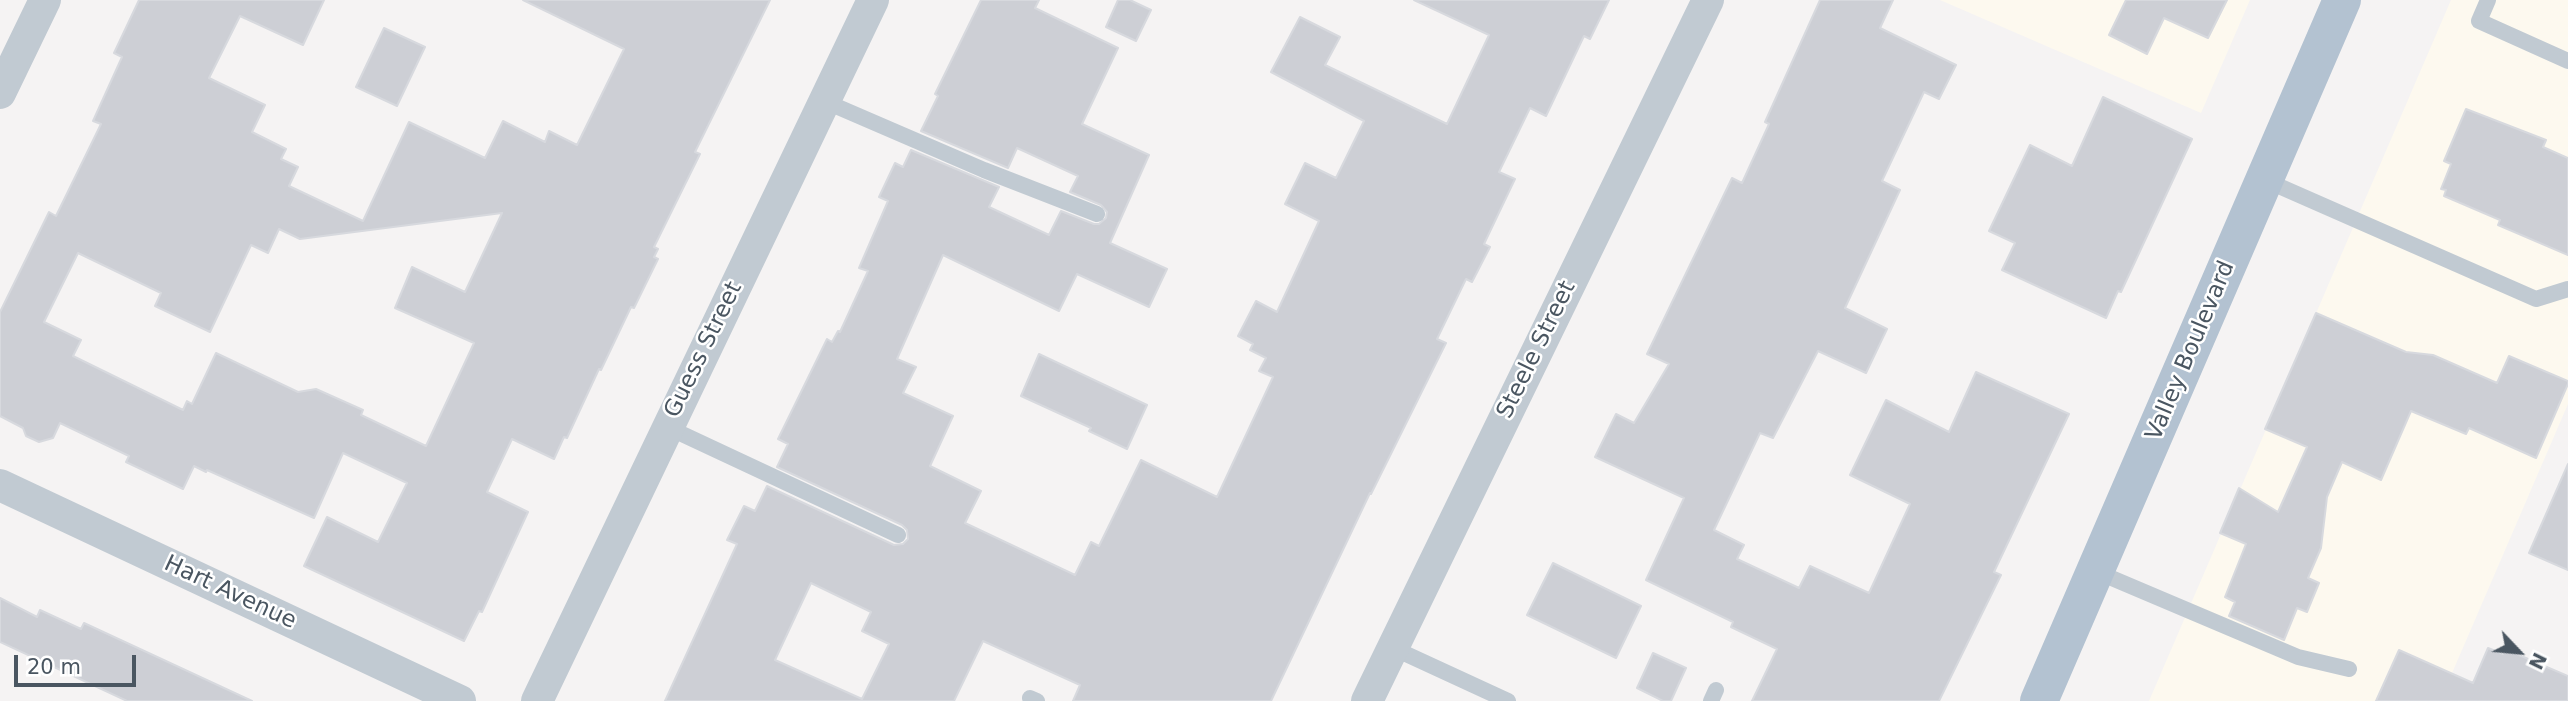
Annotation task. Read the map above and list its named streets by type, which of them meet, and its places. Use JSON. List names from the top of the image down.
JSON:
{
  "streets": {
    "main road": ["Valley Boulevard"],
    "street": ["Guess Street", "Steele Street", "Hart Avenue"]
  },
  "scale_bar": "20 m",
  "north": "bottom right"
}
